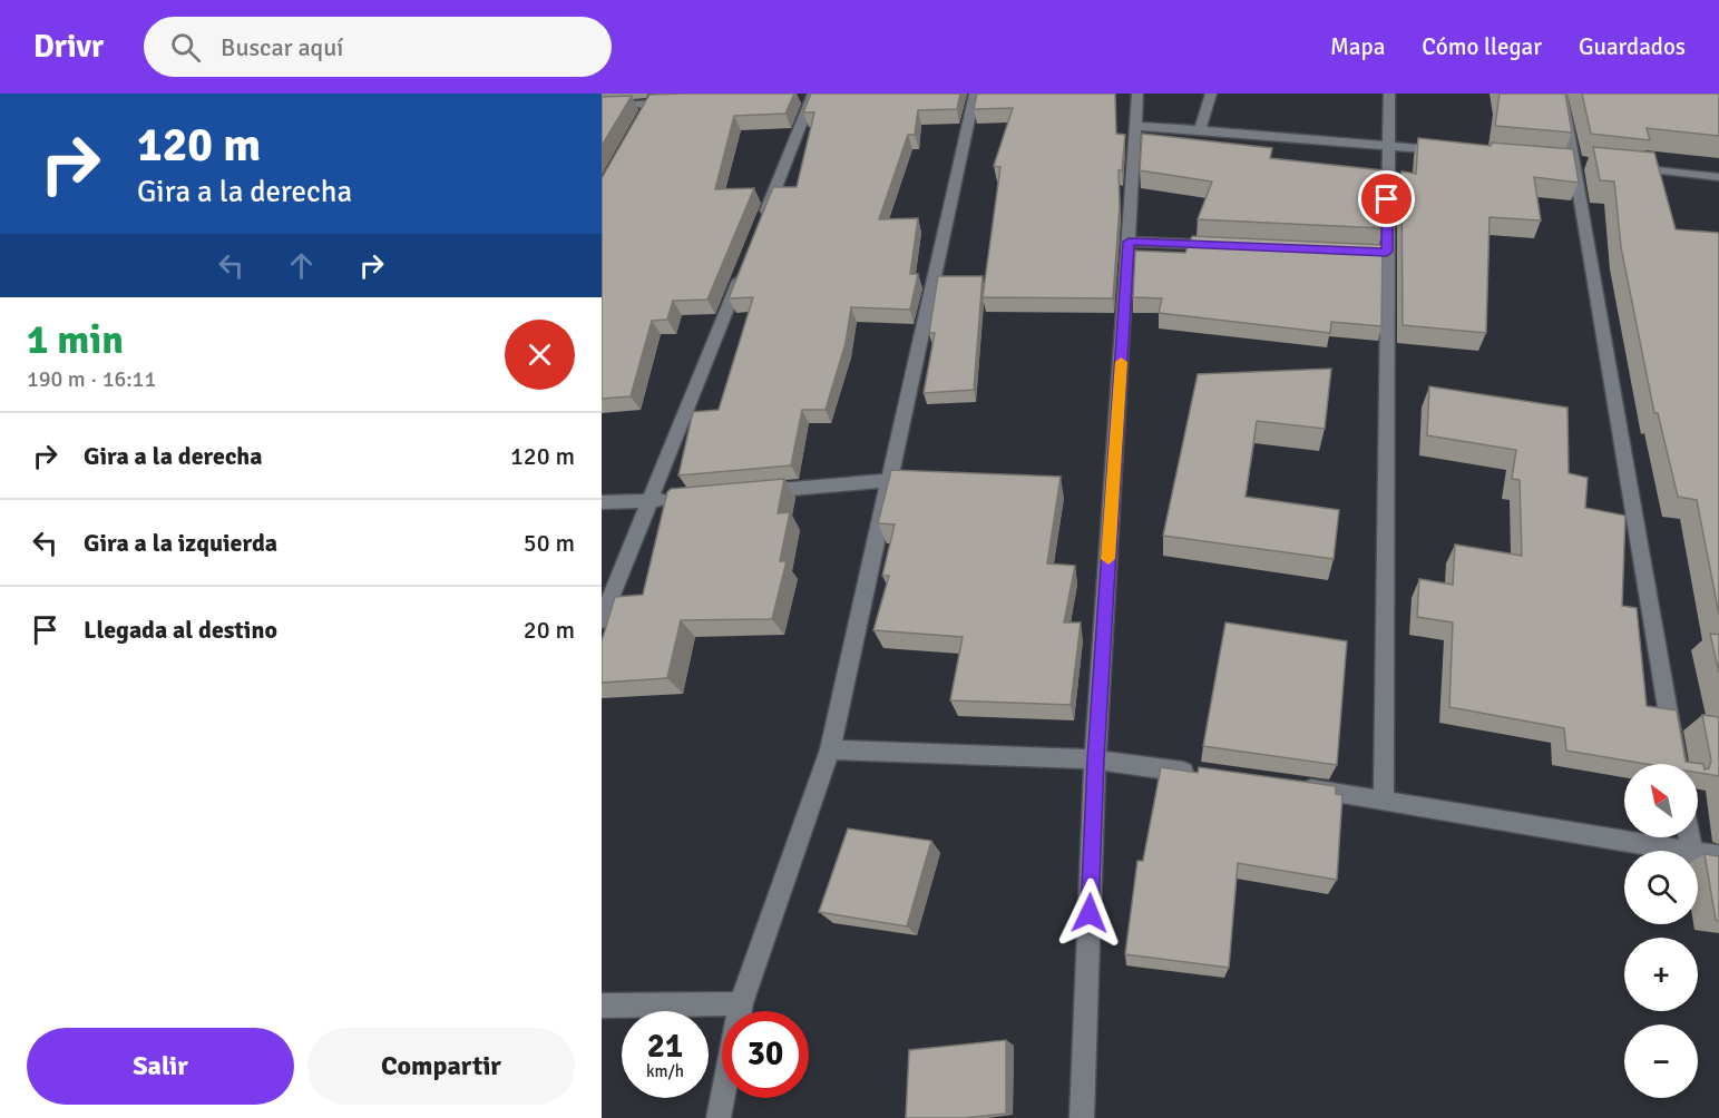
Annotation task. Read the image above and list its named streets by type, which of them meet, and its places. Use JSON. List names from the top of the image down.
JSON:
{
  "north": "top left",
  "page": {
    "header": "Drivr",
    "search": "Buscar aquí",
    "nav": ["Mapa", "Cómo llegar", "Guardados"],
    "turn": ["120 m", "Gira a la derecha"],
    "heading": ["1 min", "190 m · 16:11"],
    "list": [
      {
        "name": "Gira a la derecha",
        "value": "120 m"
      },
      {
        "name": "Gira a la izquierda",
        "value": "50 m"
      },
      {
        "name": "Llegada al destino",
        "value": "20 m"
      }
    ],
    "map_buttons": ["+", "−"],
    "speed": "21 km/h",
    "limit": "30",
    "buttons": ["Salir", "Compartir"]
  }
}
